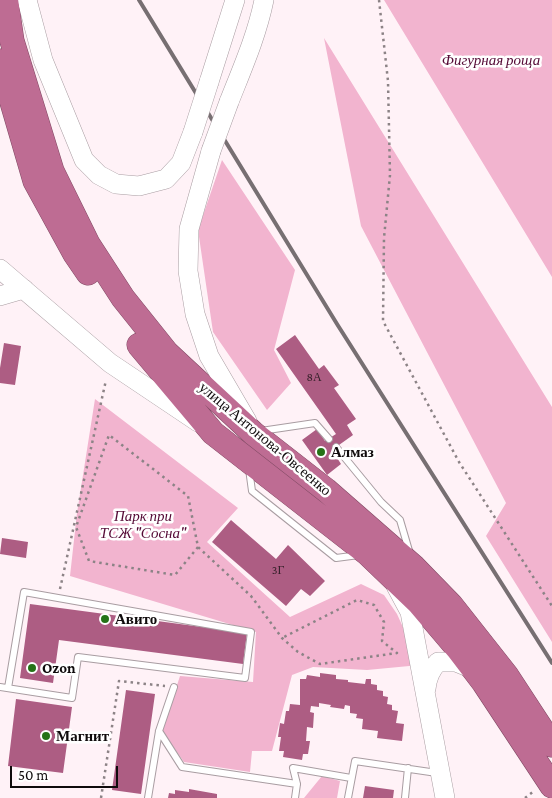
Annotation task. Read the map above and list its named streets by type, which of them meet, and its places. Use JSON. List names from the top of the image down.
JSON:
{
  "streets": {
    "highway": ["улица Антонова-Овсеенко"]
  },
  "parks": ["Фигурная роща", "Парк при ТСЖ \"Сосна\""],
  "places": [
    "Алмаз",
    "Авито",
    "Ozon",
    "Магнит"
  ],
  "house_numbers": ["8А", "3Г"],
  "scale_bar": "50 m"
}
